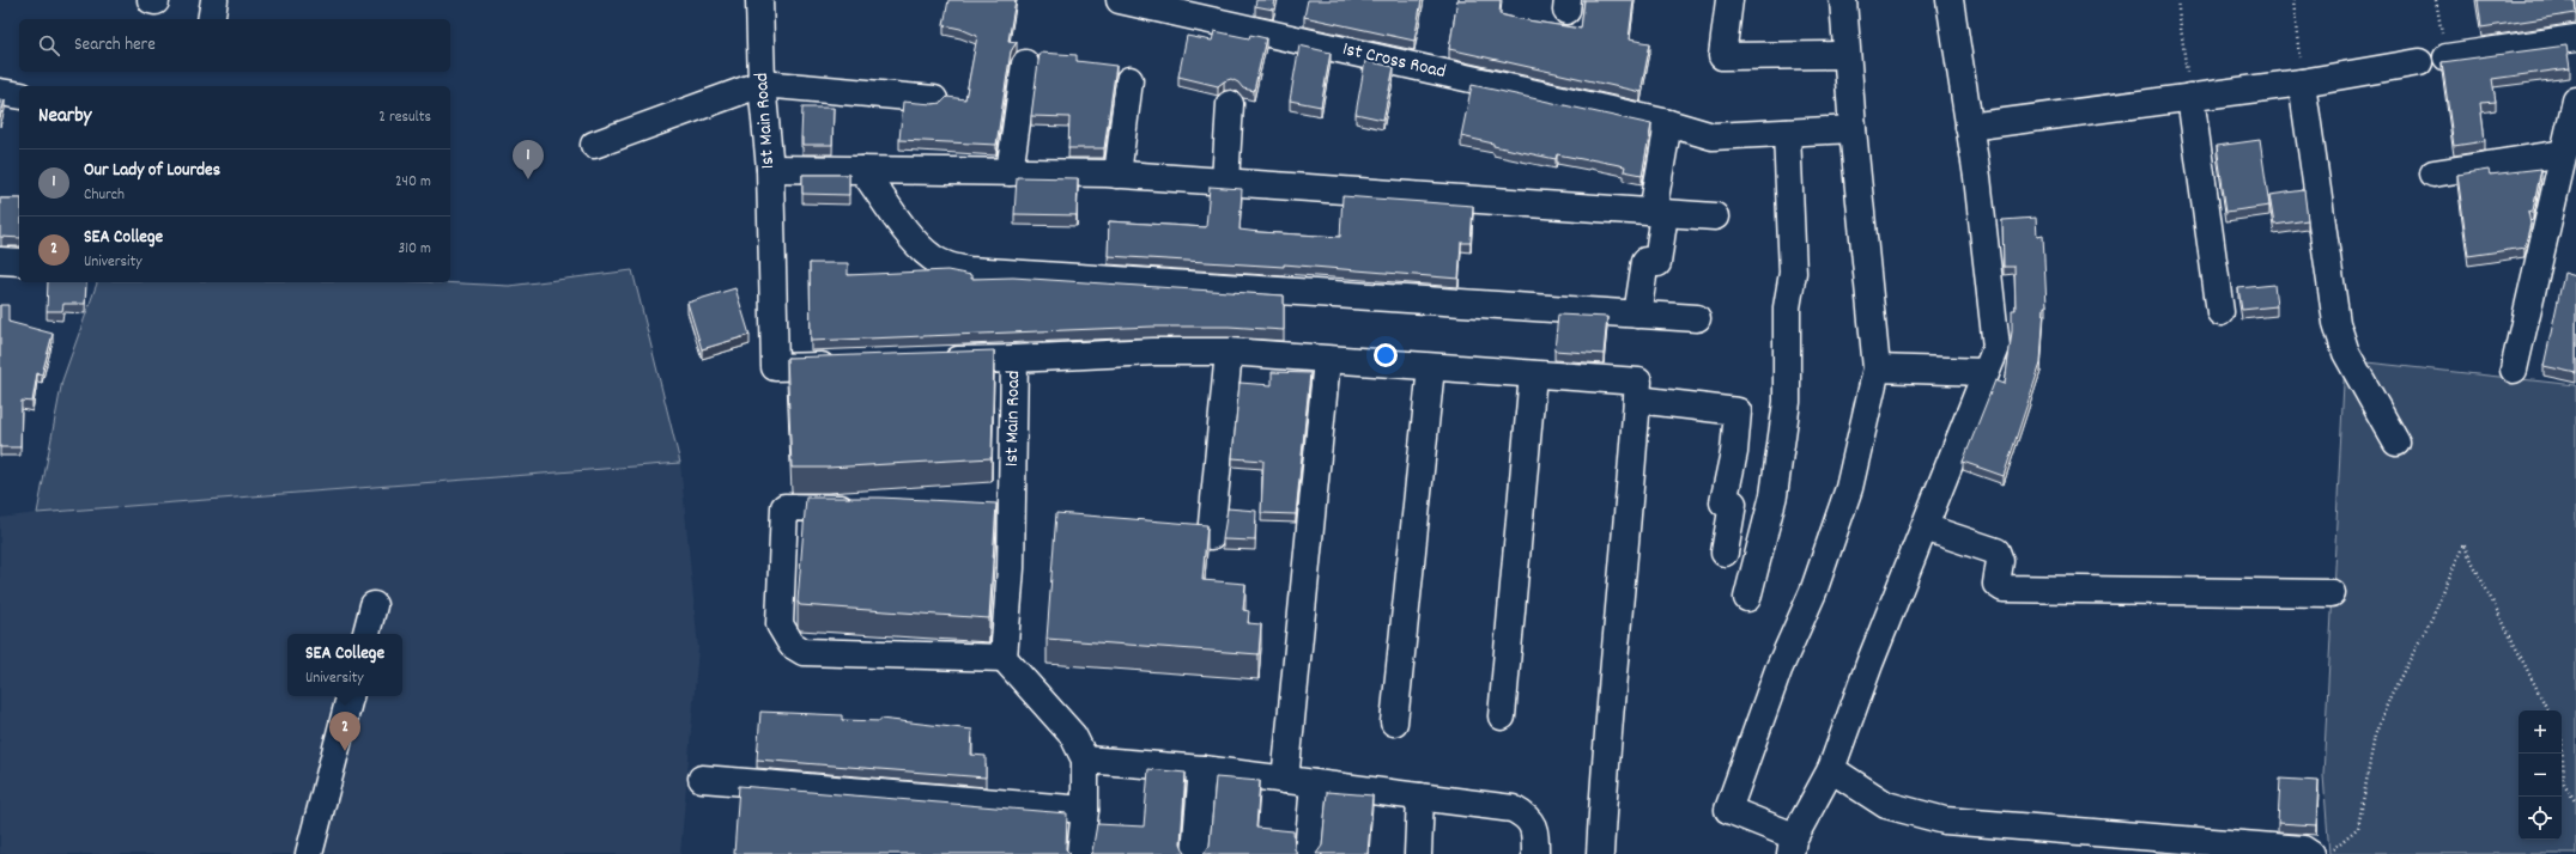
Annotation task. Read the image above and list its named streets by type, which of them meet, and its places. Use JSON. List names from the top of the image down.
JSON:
{
  "streets": {
    "street": ["1st Cross Road", "1st Main Road"]
  },
  "page": {
    "search": "Search here",
    "heading": ["Nearby", "2 results"],
    "pins": ["1", "2"],
    "list": [
      {
        "mark": "1",
        "name": "Our Lady of Lourdes",
        "note": "Church",
        "value": "240 m"
      },
      {
        "mark": "2",
        "name": "SEA College",
        "note": "University",
        "value": "310 m"
      }
    ],
    "popup": ["SEA College", "University"],
    "map_buttons": ["+", "−"]
  }
}
